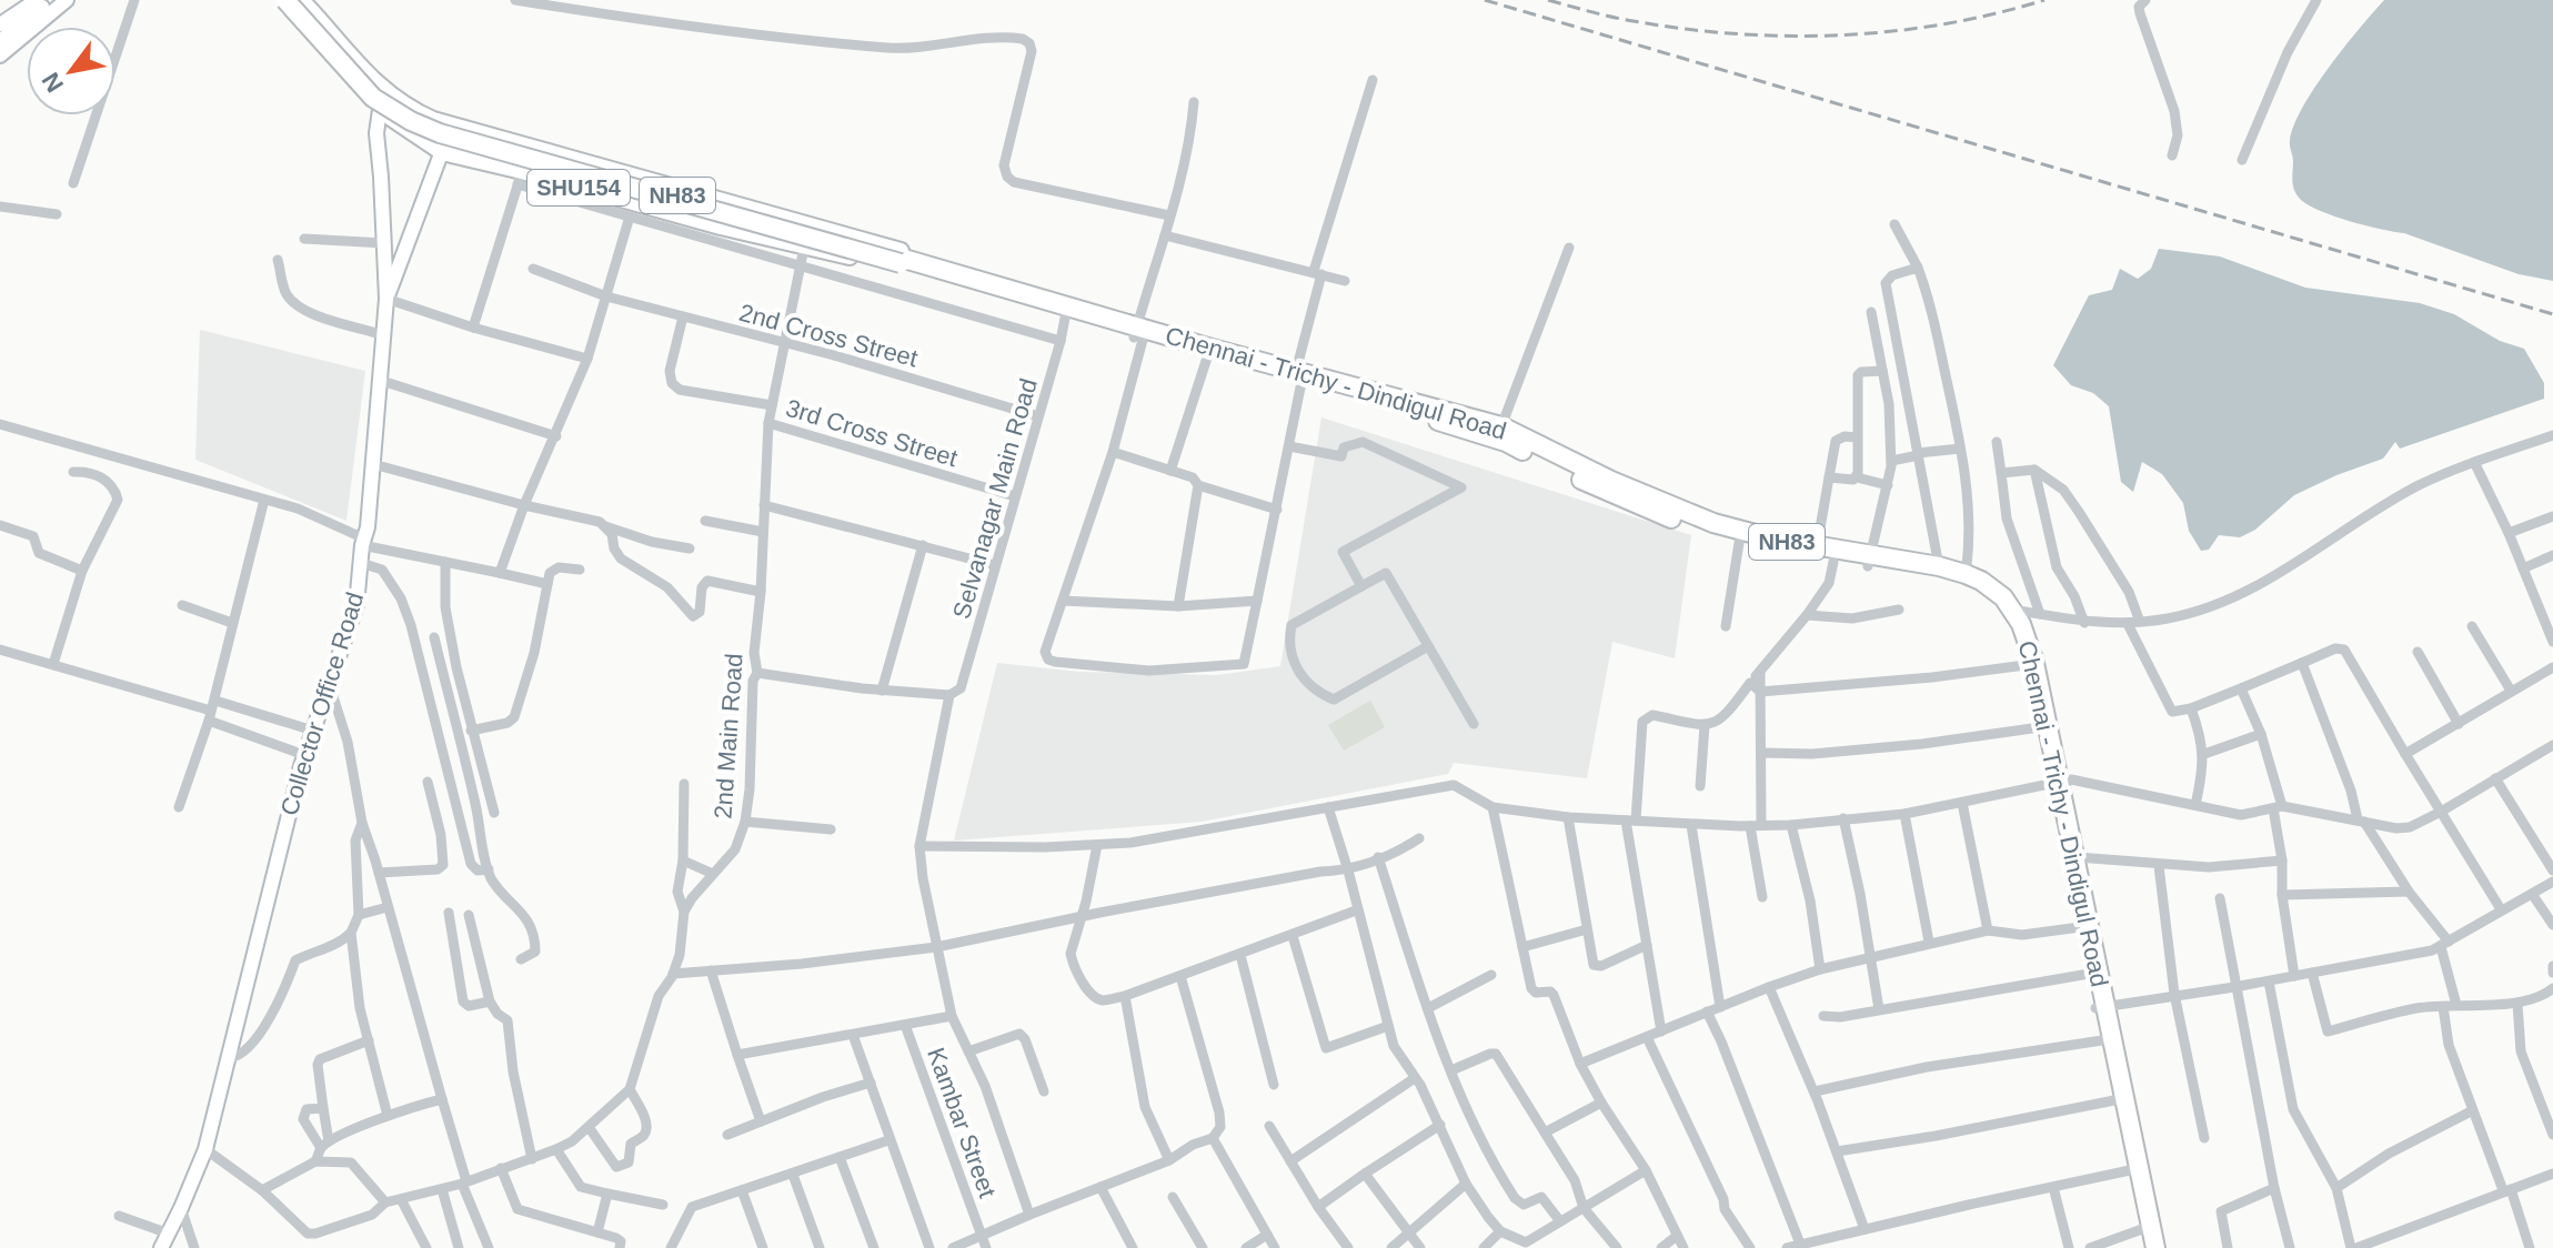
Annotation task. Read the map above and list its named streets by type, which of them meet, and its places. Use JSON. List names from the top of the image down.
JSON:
{
  "streets": {
    "highway": ["NH83", "Chennai - Trichy - Dindigul Road"],
    "main road": ["SHU154", "Collector Office Road"],
    "street": [
      "2nd Cross Street",
      "3rd Cross Street",
      "Selvanagar Main Road",
      "2nd Main Road",
      "Kambar Street"
    ]
  },
  "crossings": [
    ["SHU154", "NH83"],
    ["SHU154", "Chennai - Trichy - Dindigul Road"],
    ["SHU154", "Collector Office Road"],
    ["SHU154", "2nd Main Road"],
    ["NH83", "Chennai - Trichy - Dindigul Road"],
    ["NH83", "Collector Office Road"],
    ["2nd Cross Street", "Selvanagar Main Road"],
    ["2nd Cross Street", "2nd Main Road"],
    ["Chennai - Trichy - Dindigul Road", "Selvanagar Main Road"],
    ["3rd Cross Street", "Selvanagar Main Road"],
    ["3rd Cross Street", "2nd Main Road"]
  ],
  "north": "bottom left"
}
